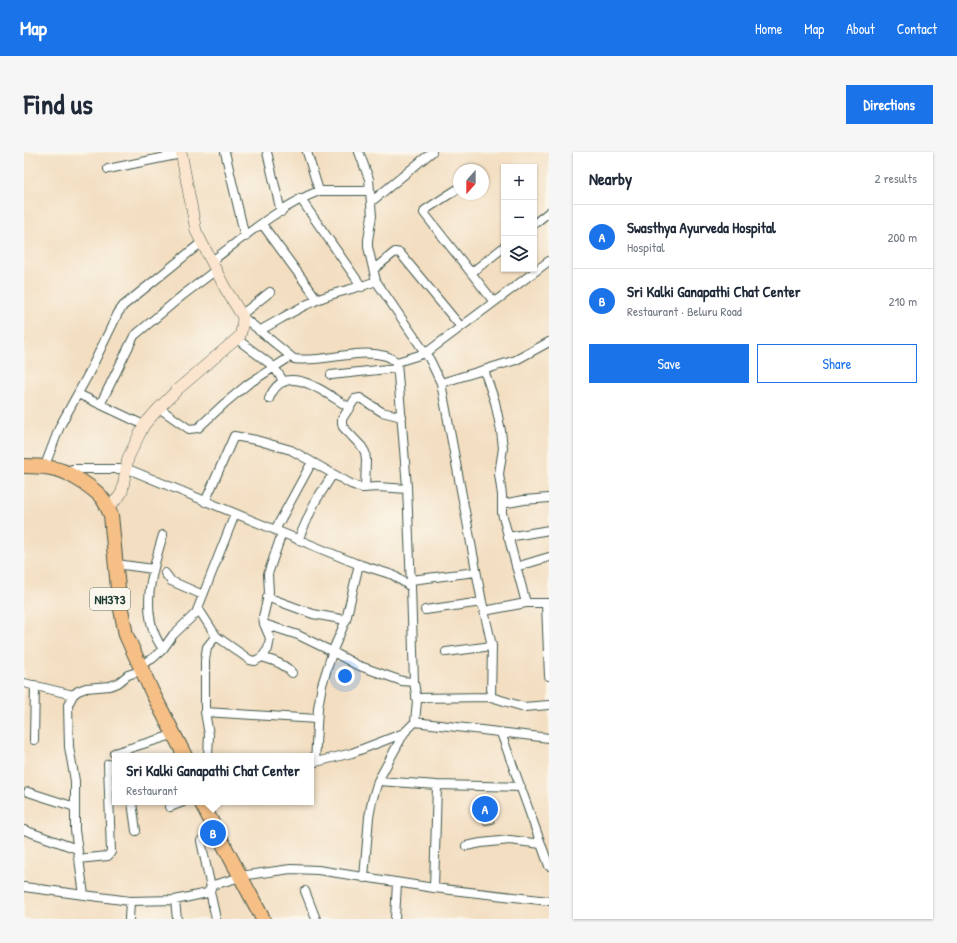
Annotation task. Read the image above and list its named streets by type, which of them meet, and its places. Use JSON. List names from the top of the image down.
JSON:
{
  "streets": {
    "highway": ["NH373"]
  },
  "north": "bottom",
  "page": {
    "header": "Map",
    "nav": [
      "Home",
      "Map",
      "About",
      "Contact"
    ],
    "title": "Find us",
    "buttons": [
      "Directions",
      ["Save", "Share"]
    ],
    "heading": ["Nearby", "2 results"],
    "map_buttons": ["+", "−"],
    "list": [
      {
        "mark": "A",
        "name": "Swasthya Ayurveda Hospital",
        "note": "Hospital",
        "value": "200 m"
      },
      {
        "mark": "B",
        "name": "Sri Kalki Ganapathi Chat Center",
        "note": "Restaurant · Beluru Road",
        "value": "210 m"
      }
    ],
    "popup": ["Sri Kalki Ganapathi Chat Center", "Restaurant"],
    "pins": ["A", "B"]
  }
}
